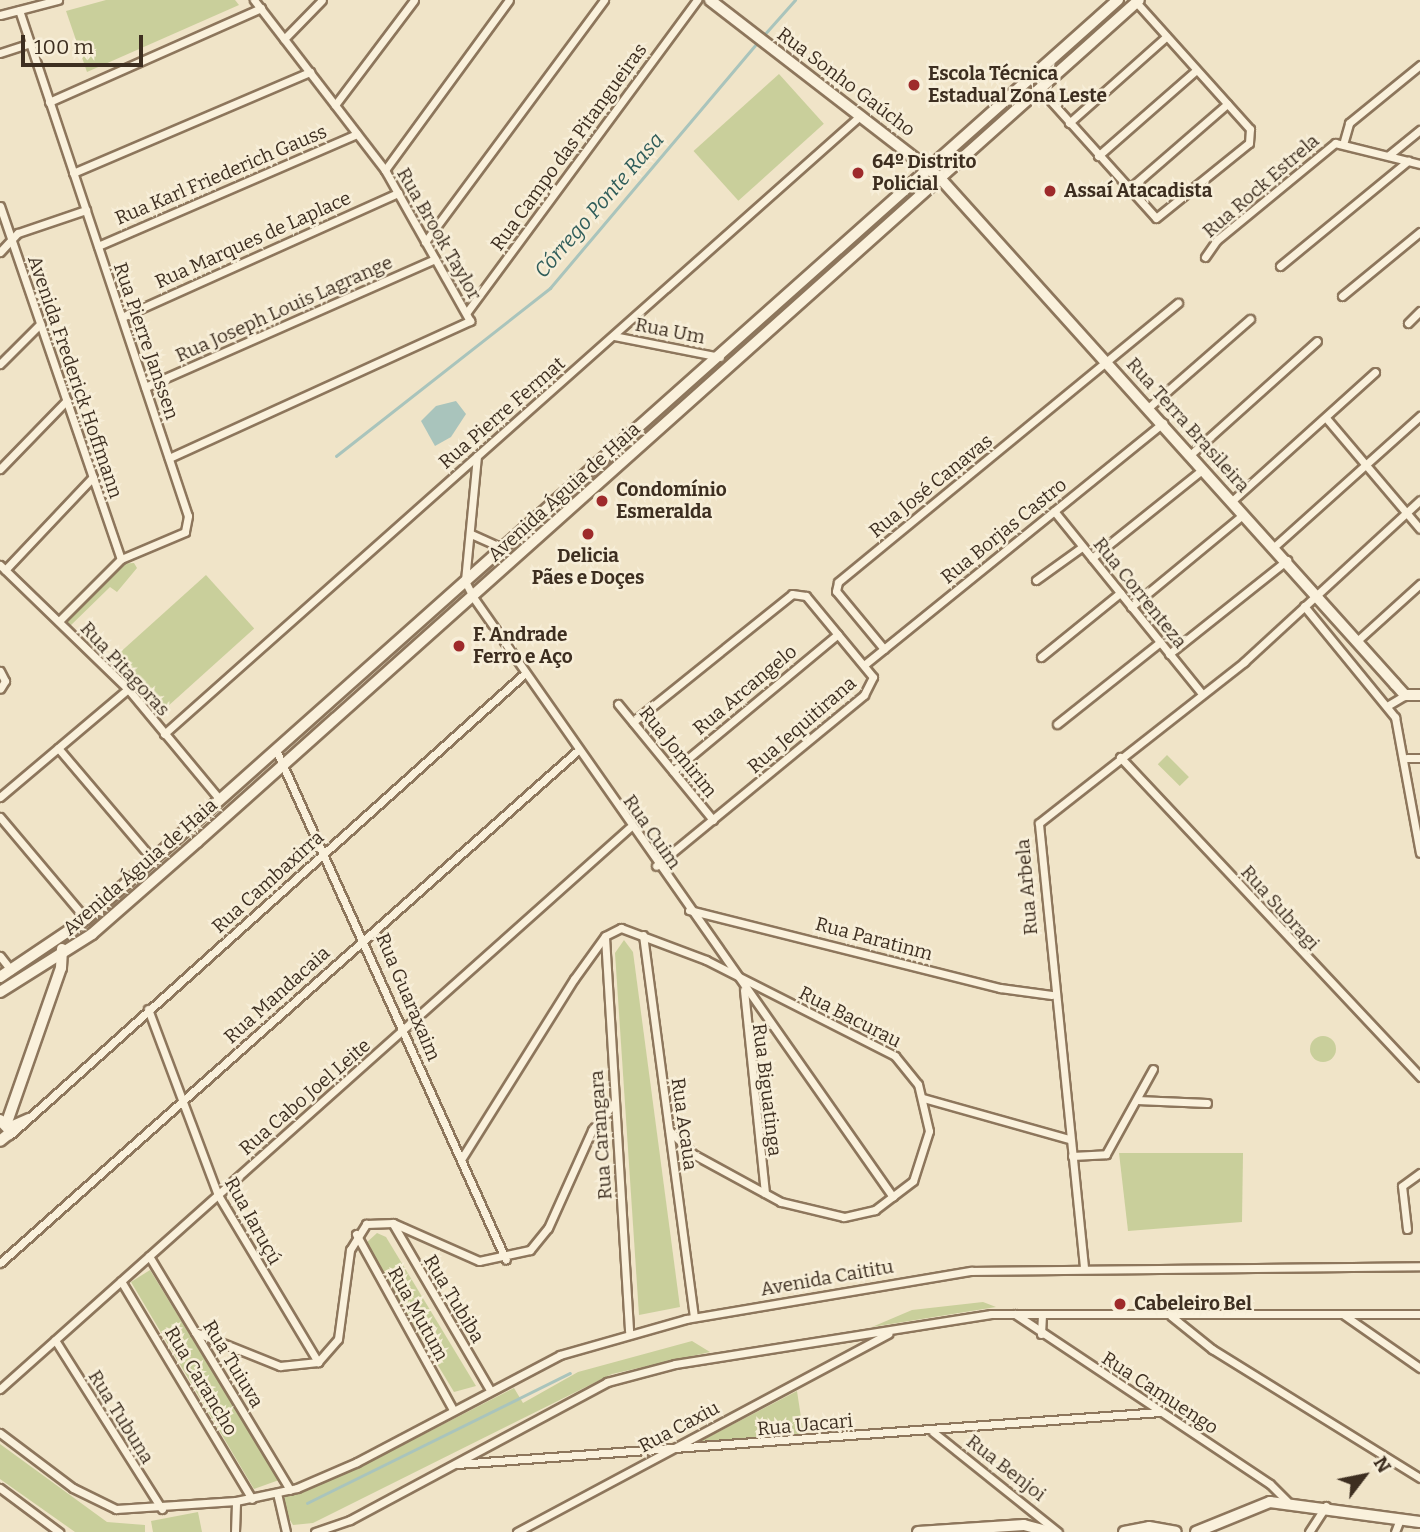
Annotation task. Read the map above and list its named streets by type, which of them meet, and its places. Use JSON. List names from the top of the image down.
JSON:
{
  "streets": {
    "main road": ["Rua Sonho Gaúcho", "Rua Terra Brasileira", "Avenida Águia de Haia"],
    "street": [
      "Rua Campo das Pitangueiras",
      "Rua Karl Friederich Gauss",
      "Rua Rock Estrela",
      "Rua Brook Taylor",
      "Rua Marques de Laplace",
      "Rua Joseph Louis Lagrange",
      "Rua Um",
      "Rua Pierre Janssen",
      "Avenida Frederick Hoffmann",
      "Rua Pierre Fermat",
      "Rua José Canavas",
      "Rua Borjas Castro",
      "Rua Correnteza",
      "Rua Pitagoras",
      "Rua Arcangelo",
      "Rua Jequitirana",
      "Rua Jomirim",
      "Rua Cuim",
      "Rua Cambaxirra",
      "Rua Arbela",
      "Rua Subragi",
      "Rua Paratinm",
      "Rua Mandacaia",
      "Rua Guaraxaim",
      "Rua Bacurau",
      "Rua Biguatinga",
      "Rua Cabo Joel Leite",
      "Rua Acaua",
      "Rua Carangara",
      "Rua Iaruçú",
      "Avenida Caititu",
      "Rua Tubiba",
      "Rua Mutum",
      "Rua Tuiuva",
      "Rua Carancho",
      "Rua Camuengo",
      "Rua Tubuna",
      "Rua Uacari",
      "Rua Caxiu",
      "Rua Benjoi"
    ]
  },
  "crossings": [
    ["Rua Sonho Gaúcho", "Rua Pierre Fermat"],
    ["Rua Sonho Gaúcho", "Rua Terra Brasileira"],
    ["Rua Sonho Gaúcho", "Avenida Águia de Haia"],
    ["Rua Campo das Pitangueiras", "Rua Brook Taylor"],
    ["Rua Karl Friederich Gauss", "Rua Brook Taylor"],
    ["Rua Karl Friederich Gauss", "Rua Pierre Janssen"],
    ["Rua Brook Taylor", "Rua Marques de Laplace"],
    ["Rua Brook Taylor", "Rua Joseph Louis Lagrange"],
    ["Rua Brook Taylor", "Rua Pierre Janssen"],
    ["Rua Marques de Laplace", "Rua Pierre Janssen"],
    ["Rua Joseph Louis Lagrange", "Rua Pierre Janssen"],
    ["Rua Um", "Rua Pierre Fermat"],
    ["Rua Um", "Avenida Águia de Haia"],
    ["Rua Pierre Janssen", "Avenida Frederick Hoffmann"],
    ["Rua Pierre Janssen", "Rua Pitagoras"],
    ["Rua Pierre Fermat", "Rua Pitagoras"],
    ["Rua Terra Brasileira", "Rua José Canavas"],
    ["Rua Terra Brasileira", "Avenida Águia de Haia"],
    ["Rua Terra Brasileira", "Rua Borjas Castro"],
    ["Rua Terra Brasileira", "Rua Arbela"],
    ["Rua José Canavas", "Rua Borjas Castro"],
    ["Avenida Águia de Haia", "Rua Pitagoras"],
    ["Avenida Águia de Haia", "Rua Cuim"],
    ["Avenida Águia de Haia", "Rua Guaraxaim"],
    ["Rua Borjas Castro", "Rua Correnteza"],
    ["Rua Borjas Castro", "Rua Jequitirana"],
    ["Rua Correnteza", "Rua Arbela"],
    ["Rua Arcangelo", "Rua Jequitirana"],
    ["Rua Arcangelo", "Rua Jomirim"],
    ["Rua Jequitirana", "Rua Jomirim"],
    ["Rua Jequitirana", "Rua Cuim"],
    ["Rua Cuim", "Rua Cambaxirra"],
    ["Rua Cuim", "Rua Paratinm"],
    ["Rua Cuim", "Rua Mandacaia"],
    ["Rua Cuim", "Rua Bacurau"],
    ["Rua Cuim", "Rua Biguatinga"],
    ["Rua Cuim", "Rua Cabo Joel Leite"],
    ["Rua Cambaxirra", "Rua Guaraxaim"],
    ["Rua Cambaxirra", "Rua Iaruçú"],
    ["Rua Arbela", "Rua Subragi"],
    ["Rua Arbela", "Rua Paratinm"],
    ["Rua Arbela", "Avenida Caititu"],
    ["Rua Mandacaia", "Rua Guaraxaim"],
    ["Rua Mandacaia", "Rua Iaruçú"],
    ["Rua Guaraxaim", "Rua Cabo Joel Leite"],
    ["Rua Bacurau", "Rua Biguatinga"],
    ["Rua Bacurau", "Rua Acaua"],
    ["Rua Bacurau", "Rua Carangara"],
    ["Rua Cabo Joel Leite", "Rua Iaruçú"],
    ["Rua Cabo Joel Leite", "Rua Tuiuva"],
    ["Rua Cabo Joel Leite", "Rua Carancho"],
    ["Rua Cabo Joel Leite", "Rua Tubuna"],
    ["Rua Acaua", "Avenida Caititu"],
    ["Rua Carangara", "Avenida Caititu"],
    ["Avenida Caititu", "Rua Tubiba"],
    ["Avenida Caititu", "Rua Mutum"],
    ["Avenida Caititu", "Rua Tuiuva"],
    ["Avenida Caititu", "Rua Carancho"],
    ["Avenida Caititu", "Rua Tubuna"],
    ["Rua Camuengo", "Rua Uacari"],
    ["Rua Uacari", "Rua Caxiu"],
    ["Rua Uacari", "Rua Benjoi"]
  ],
  "water": ["Córrego Ponte Rasa"],
  "places": [
    "Escola Técnica Estadual Zona Leste",
    "64º Distrito Policial",
    "Assaí Atacadista",
    "Condomínio Esmeralda",
    "Delicia Pães e Doçes",
    "F. Andrade Ferro e Aço",
    "Cabeleiro Bel"
  ],
  "scale_bar": "100 m",
  "north": "top right"
}
